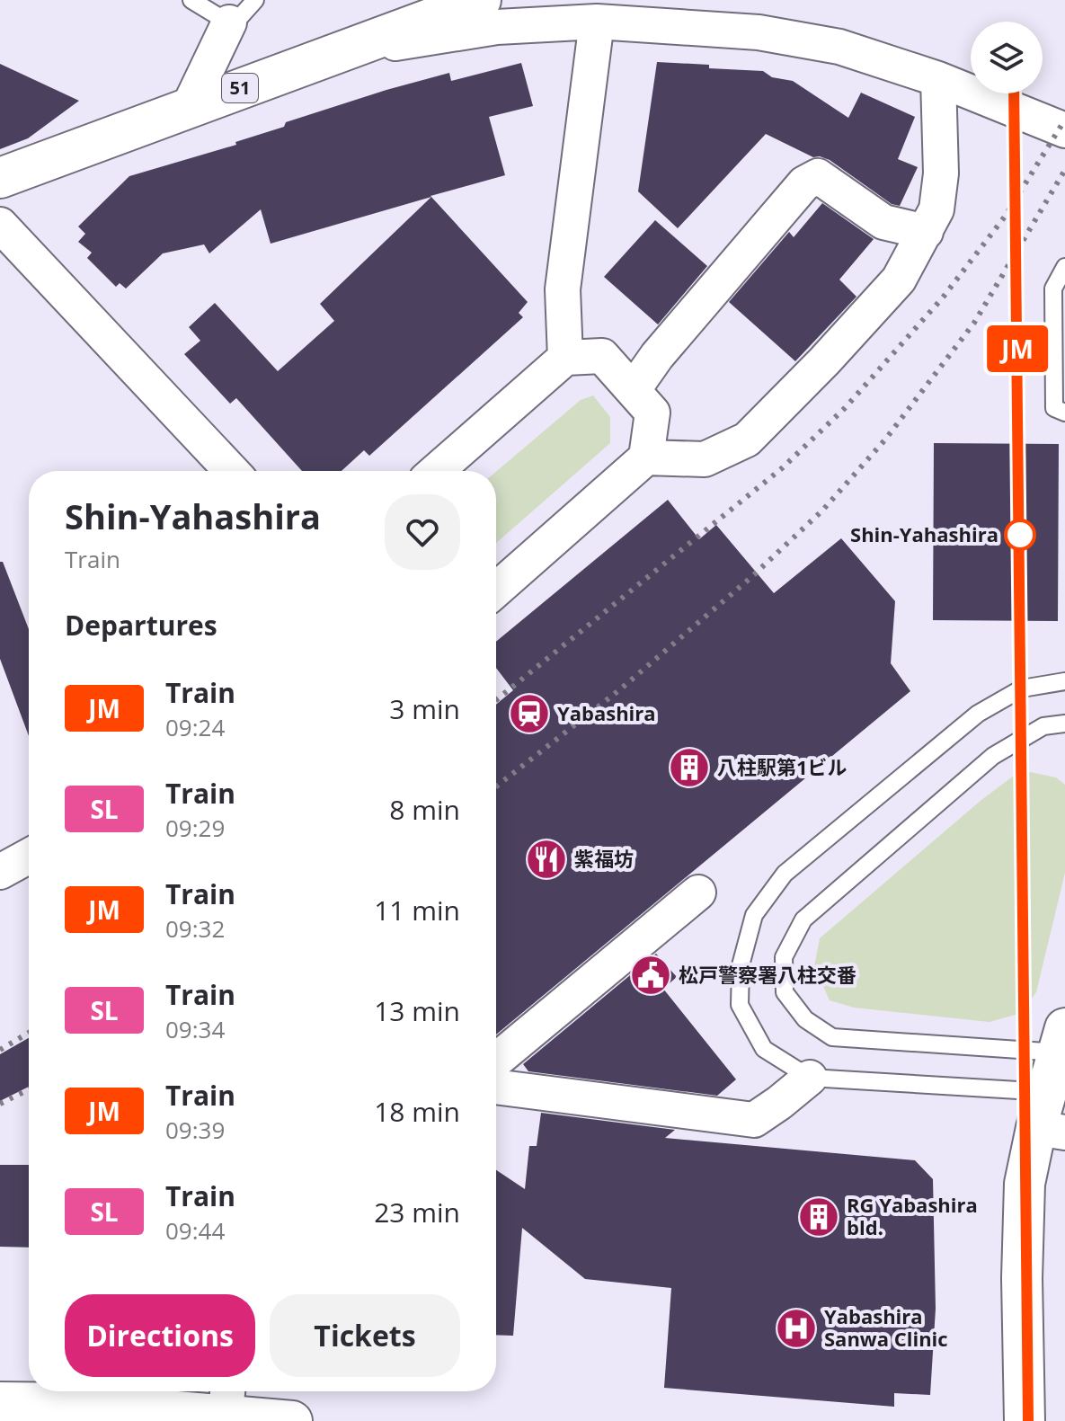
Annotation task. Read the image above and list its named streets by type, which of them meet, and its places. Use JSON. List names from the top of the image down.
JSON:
{
  "streets": {
    "main road": ["51"]
  },
  "places": {
    "other": ["Shin-Yahashira"],
    "station": ["Yabashira"],
    "building": ["八柱駅第1ビル", "RG Yabashira bld."],
    "restaurant": ["紫福坊"],
    "public building": ["松戸警察署八柱交番"],
    "hospital": ["Yabashira Sanwa Clinic"]
  },
  "page": {
    "on_map": "JM",
    "heading": [
      ["Shin-Yahashira", "Train"],
      "Departures"
    ],
    "list": [
      {
        "mark": "JM",
        "name": "Train",
        "note": "09:24",
        "value": "3 min"
      },
      {
        "mark": "SL",
        "name": "Train",
        "note": "09:29",
        "value": "8 min"
      },
      {
        "mark": "JM",
        "name": "Train",
        "note": "09:32",
        "value": "11 min"
      },
      {
        "mark": "SL",
        "name": "Train",
        "note": "09:34",
        "value": "13 min"
      },
      {
        "mark": "JM",
        "name": "Train",
        "note": "09:39",
        "value": "18 min"
      },
      {
        "mark": "SL",
        "name": "Train",
        "note": "09:44",
        "value": "23 min"
      }
    ],
    "buttons": ["Directions", "Tickets"]
  }
}
